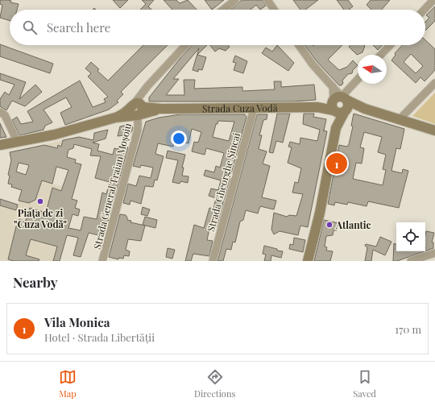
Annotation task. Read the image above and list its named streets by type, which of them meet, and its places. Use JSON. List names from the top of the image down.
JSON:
{
  "streets": {
    "main road": ["Strada Cuza Vodă"],
    "street": ["Strada Gheorghe Șincai", "Strada General Traian Moșoiu"]
  },
  "crossings": [
    ["Strada Cuza Vodă", "Strada Gheorghe Șincai"],
    ["Strada Cuza Vodă", "Strada General Traian Moșoiu"]
  ],
  "places": ["Piața de zi \"Cuza Vodă\"", "Atlantic"],
  "north": "left",
  "page": {
    "search": "Search here",
    "pins": "1",
    "heading": "Nearby",
    "list": [
      {
        "mark": "1",
        "name": "Vila Monica",
        "note": "Hotel · Strada Libertății",
        "value": "170 m"
      }
    ],
    "nav": ["Map", "Directions", "Saved"]
  }
}
